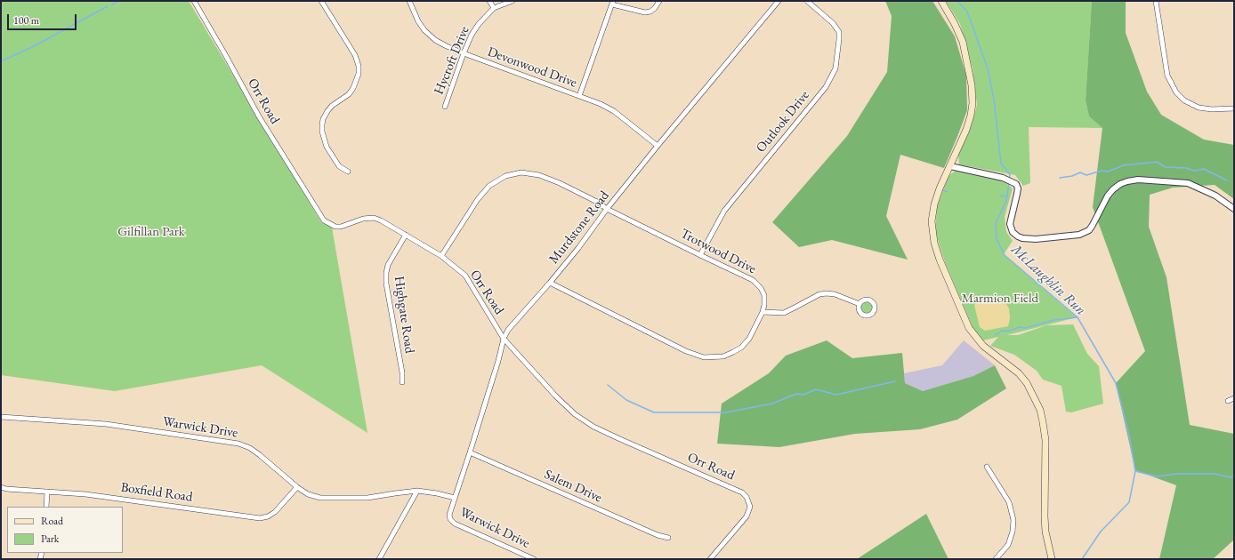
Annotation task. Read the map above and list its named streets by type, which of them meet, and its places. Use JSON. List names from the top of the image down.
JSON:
{
  "streets": {
    "street": [
      "Hycroft Drive",
      "Devonwood Drive",
      "Orr Road",
      "Outlook Drive",
      "Murdstone Road",
      "Trotwood Drive",
      "Highgate Road",
      "Warwick Drive",
      "Salem Drive",
      "Boxfield Road"
    ]
  },
  "crossings": [
    ["Hycroft Drive", "Devonwood Drive"],
    ["Devonwood Drive", "Murdstone Road"],
    ["Orr Road", "Murdstone Road"],
    ["Orr Road", "Trotwood Drive"],
    ["Orr Road", "Highgate Road"],
    ["Outlook Drive", "Trotwood Drive"],
    ["Murdstone Road", "Trotwood Drive"],
    ["Murdstone Road", "Warwick Drive"],
    ["Murdstone Road", "Salem Drive"],
    ["Warwick Drive", "Boxfield Road"]
  ],
  "water": ["McLaughlin Run"],
  "parks": ["Gilfillan Park", "Marmion Field"],
  "legend": ["Road", "Park"],
  "scale_bar": "100 m"
}
